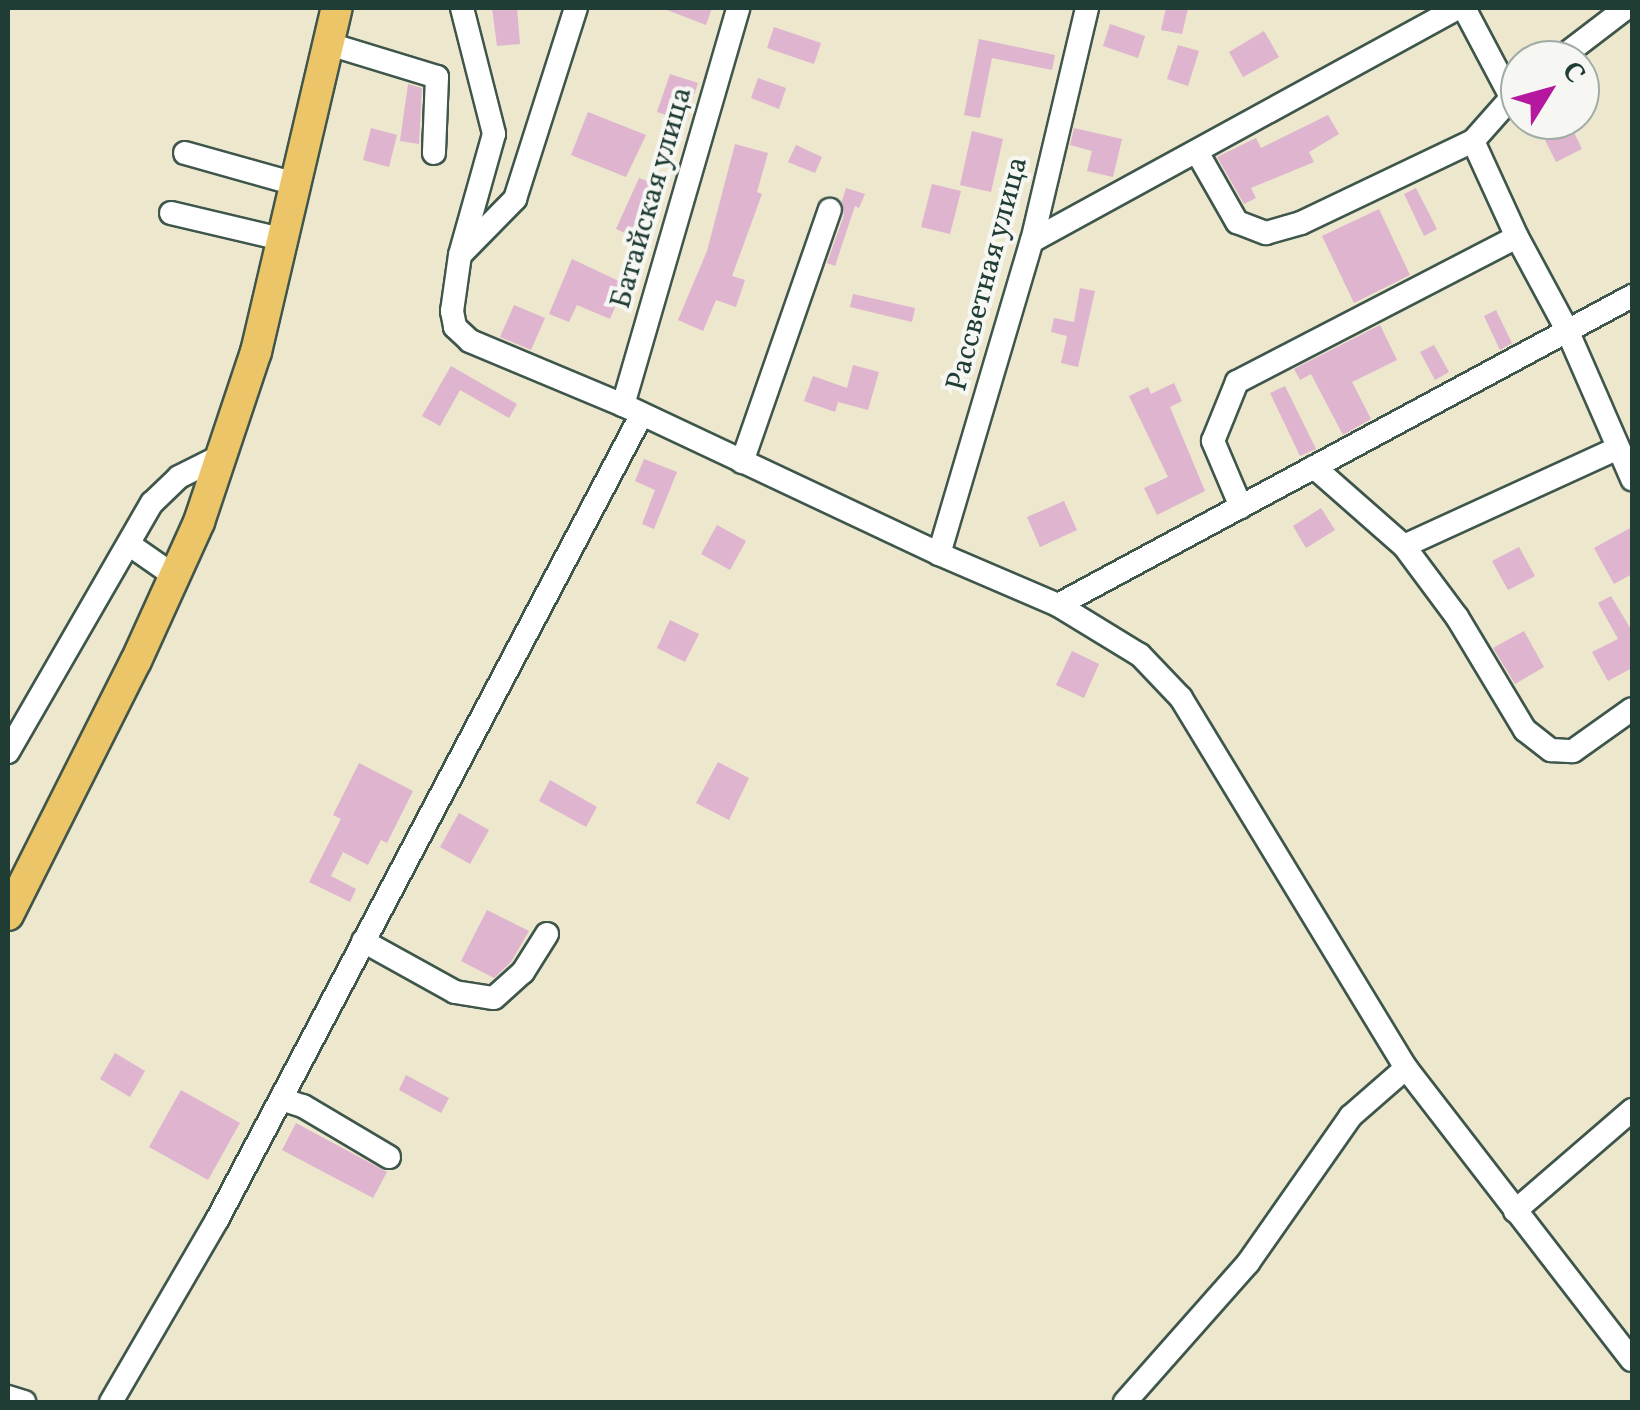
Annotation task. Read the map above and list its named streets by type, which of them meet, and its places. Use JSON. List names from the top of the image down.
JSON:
{
  "streets": {
    "street": ["Батайская улица", "Рассветная улица"]
  },
  "north": "top right"
}
